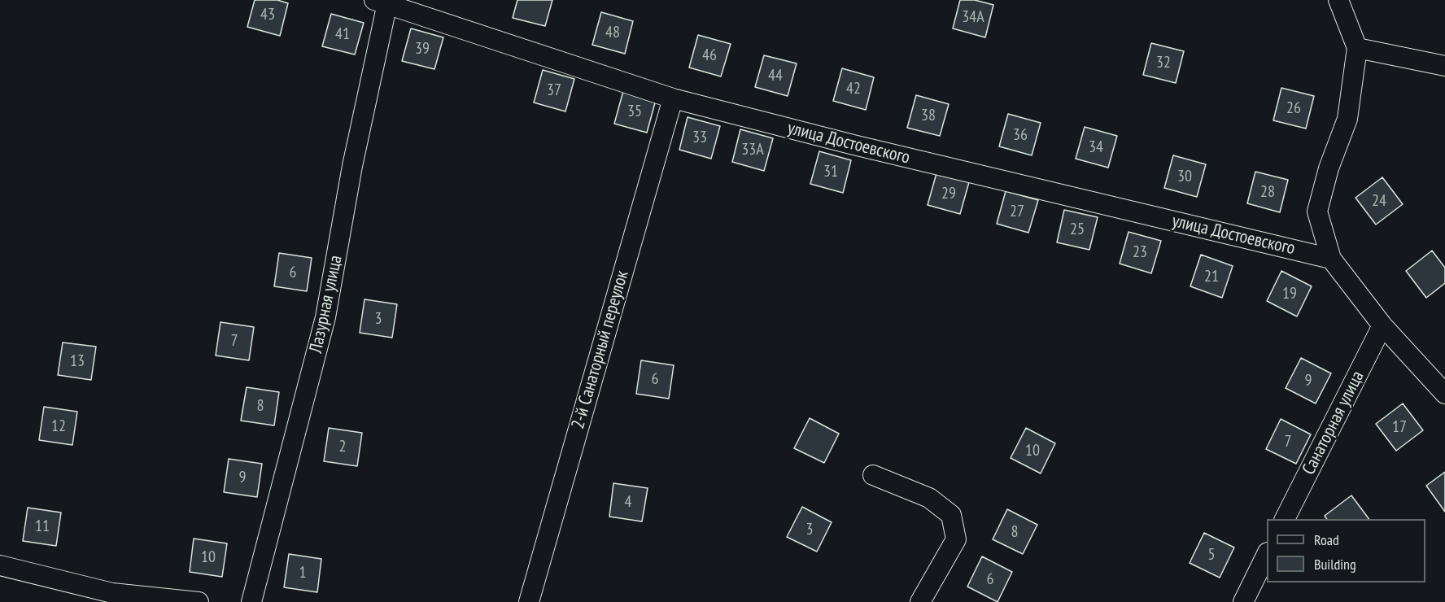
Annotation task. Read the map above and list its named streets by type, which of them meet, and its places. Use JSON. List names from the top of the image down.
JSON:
{
  "streets": {
    "street": [
      "улица Достоевского",
      "Лазурная улица",
      "2-й Санаторный переулок",
      "Санаторная улица"
    ]
  },
  "crossings": [
    ["улица Достоевского", "Лазурная улица"],
    ["улица Достоевского", "2-й Санаторный переулок"],
    ["улица Достоевского", "Санаторная улица"]
  ],
  "house_numbers": [
    "43",
    "34А",
    "48",
    "41",
    "39",
    "46",
    "32",
    "44",
    "42",
    "37",
    "26",
    "35",
    "38",
    "36",
    "33",
    "34",
    "33А",
    "31",
    "30",
    "28",
    "29",
    "24",
    "27",
    "25",
    "23",
    "6",
    "21",
    "19",
    "3",
    "7",
    "13",
    "6",
    "9",
    "8",
    "12",
    "17",
    "7",
    "2",
    "10",
    "9",
    "4",
    "11",
    "3",
    "8",
    "5",
    "10",
    "1",
    "6"
  ],
  "legend": ["Road", "Building"]
}
